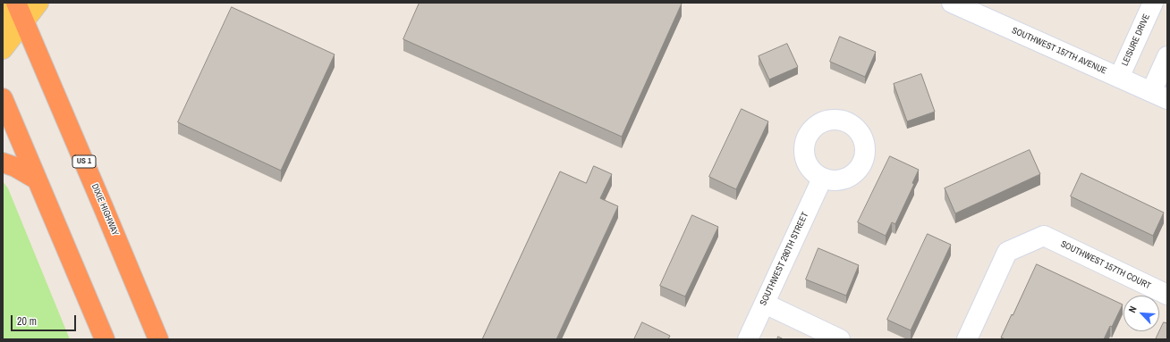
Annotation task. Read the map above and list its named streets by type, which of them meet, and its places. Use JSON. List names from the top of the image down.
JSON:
{
  "streets": {
    "highway": ["US 1", "DIXIE HIGHWAY"],
    "street": [
      "LEISURE DRIVE",
      "SOUTHWEST 157TH AVENUE",
      "SOUTHWEST 290TH STREET",
      "SOUTHWEST 157TH COURT"
    ]
  },
  "crossings": [
    ["LEISURE DRIVE", "SOUTHWEST 157TH AVENUE"]
  ],
  "scale_bar": "20 m",
  "north": "top left"
}
